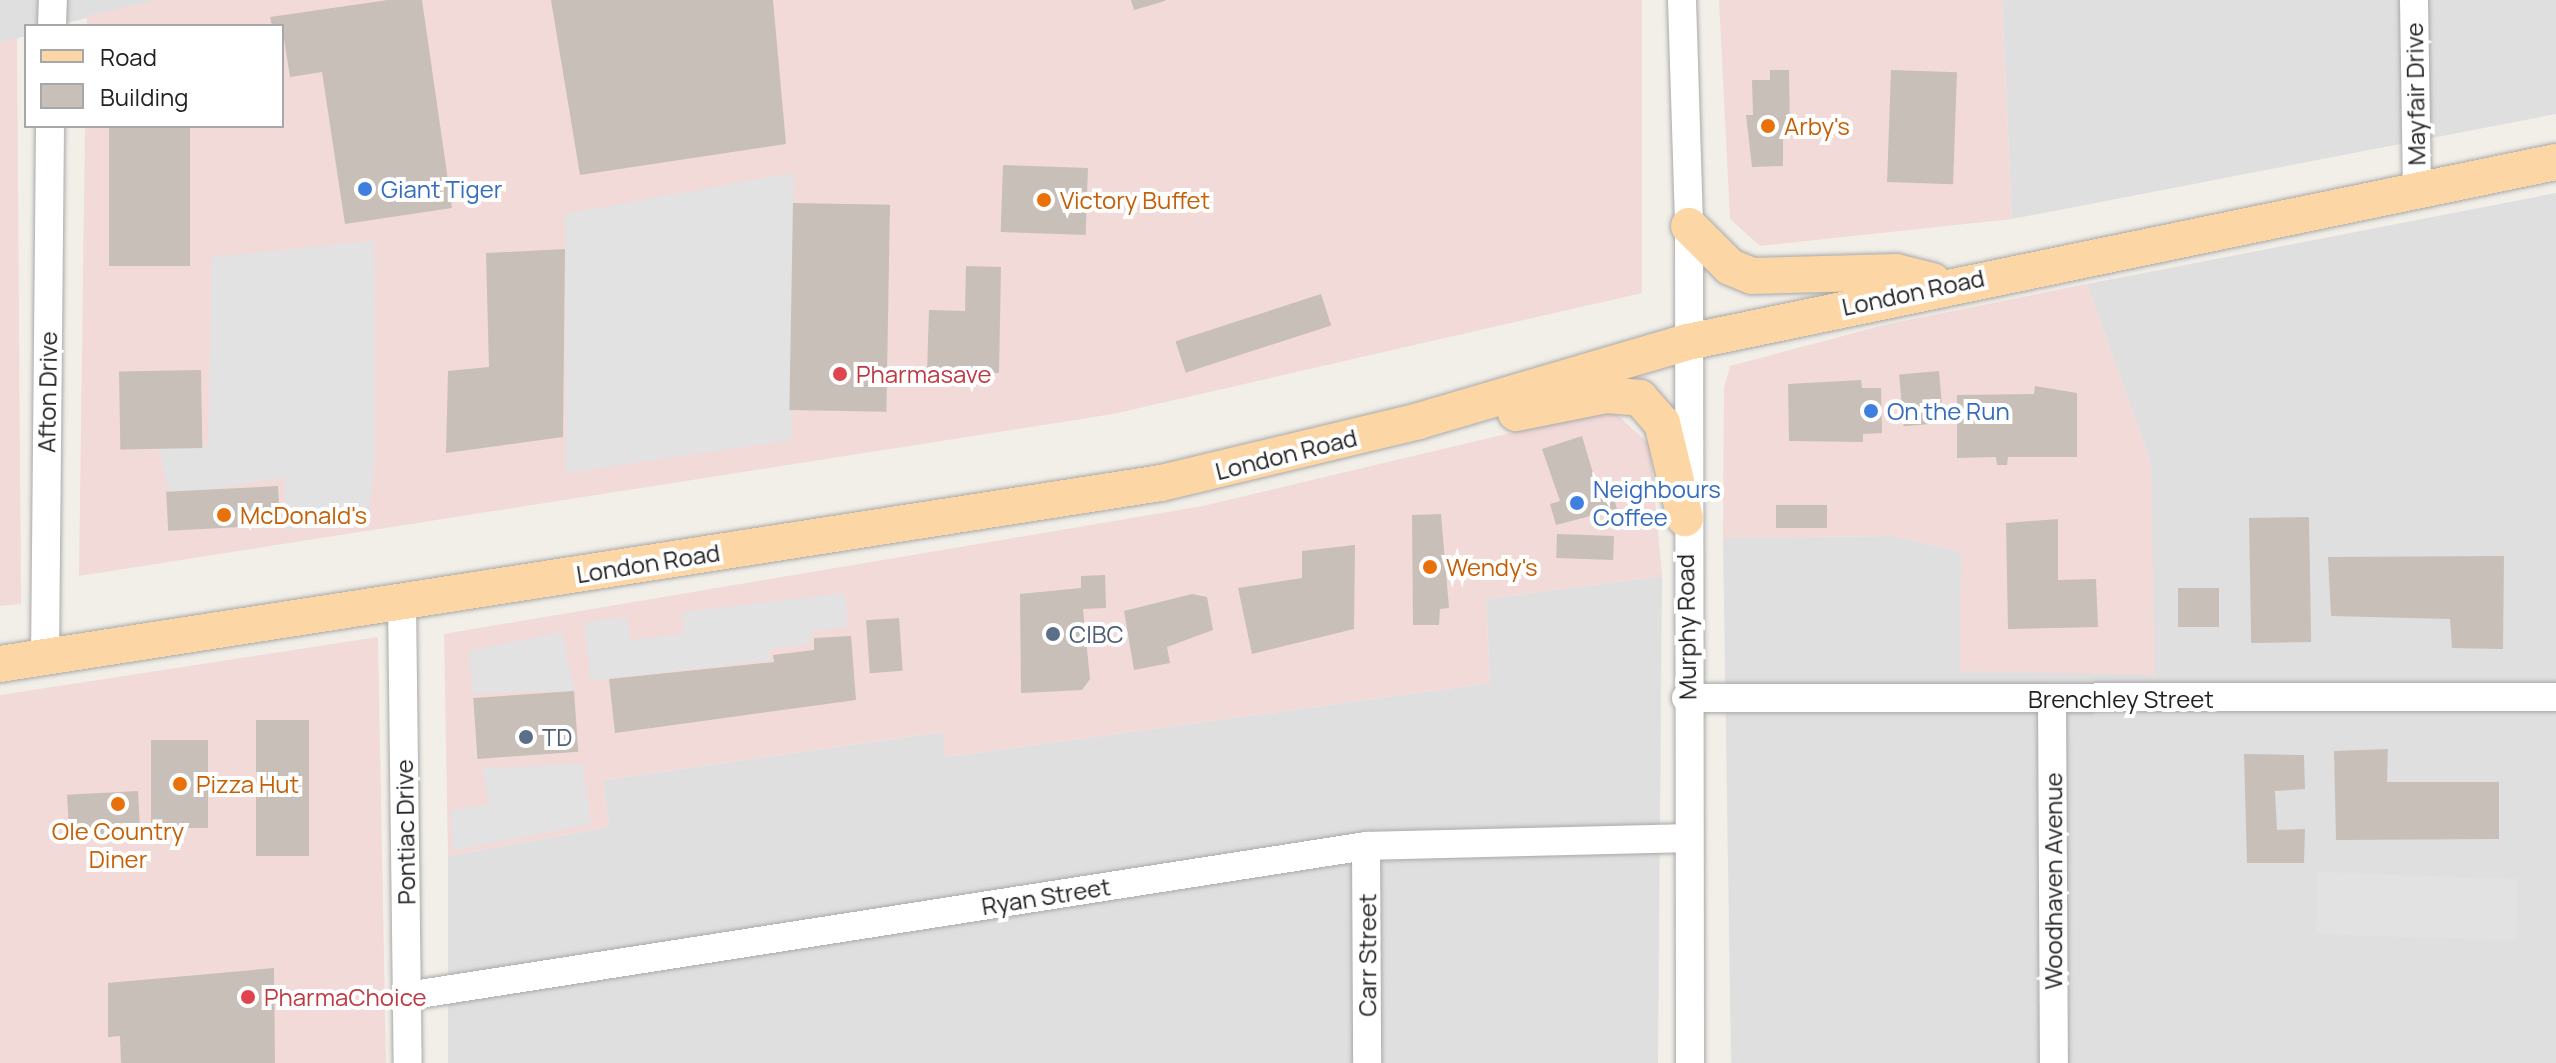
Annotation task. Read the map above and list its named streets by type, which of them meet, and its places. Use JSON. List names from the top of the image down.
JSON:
{
  "streets": {
    "main road": ["London Road"],
    "street": [
      "Mayfair Drive",
      "Afton Drive",
      "Murphy Road",
      "Brenchley Street",
      "Pontiac Drive",
      "Woodhaven Avenue",
      "Ryan Street",
      "Carr Street"
    ]
  },
  "crossings": [
    ["Mayfair Drive", "London Road"],
    ["London Road", "Afton Drive"],
    ["London Road", "Murphy Road"],
    ["London Road", "Pontiac Drive"],
    ["Murphy Road", "Brenchley Street"],
    ["Murphy Road", "Ryan Street"],
    ["Brenchley Street", "Woodhaven Avenue"],
    ["Pontiac Drive", "Ryan Street"],
    ["Ryan Street", "Carr Street"]
  ],
  "places": [
    "Arby's",
    "Giant Tiger",
    "Victory Buffet",
    "Pharmasave",
    "On the Run",
    "Neighbours Coffee",
    "McDonald's",
    "Wendy's",
    "CIBC",
    "TD",
    "Pizza Hut",
    "Ole Country Diner",
    "PharmaChoice"
  ],
  "legend": ["Road", "Building"]
}
